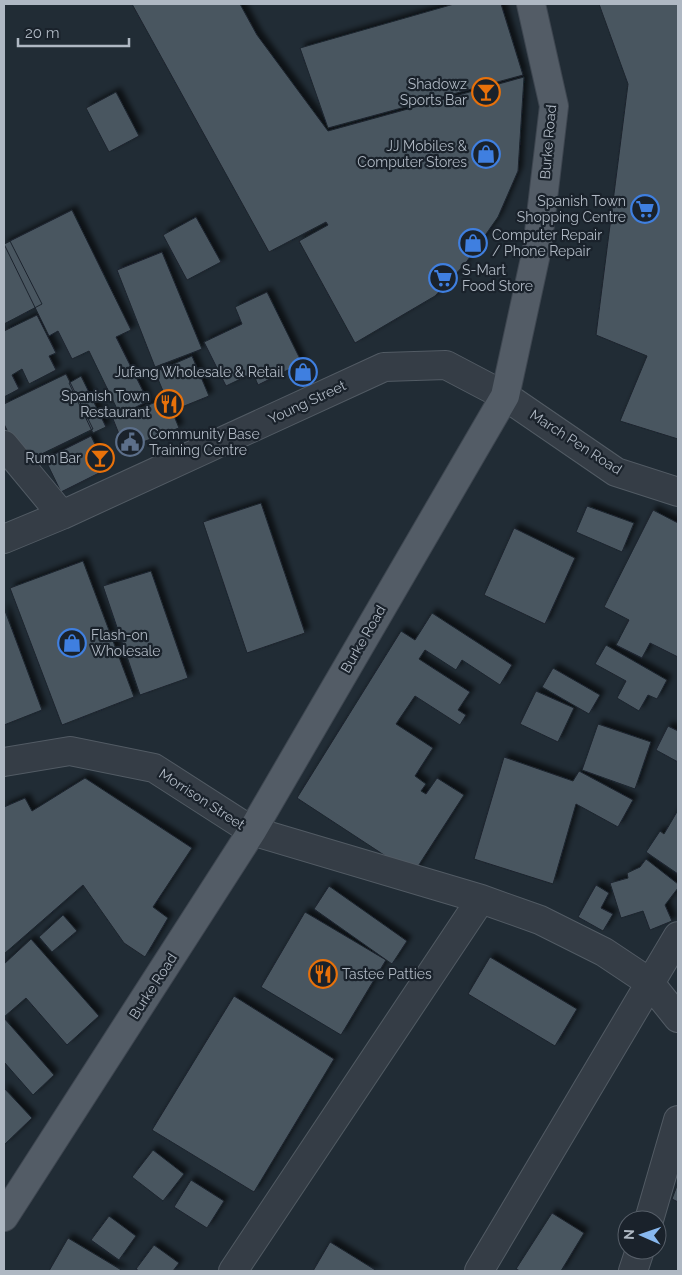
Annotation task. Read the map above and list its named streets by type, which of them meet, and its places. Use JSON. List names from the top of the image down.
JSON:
{
  "streets": {
    "main road": ["Burke Road"],
    "street": ["Young Street", "March Pen Road", "Morrison Street"]
  },
  "crossings": [
    ["Burke Road", "Young Street"],
    ["Burke Road", "March Pen Road"],
    ["Burke Road", "Morrison Street"],
    ["Young Street", "March Pen Road"]
  ],
  "places": {
    "bar": ["Shadowz Sports Bar", "Rum Bar"],
    "shop": [
      "JJ Mobiles & Computer Stores",
      "Computer Repair / Phone Repair",
      "Jufang Wholesale & Retail",
      "Flash-on Wholesale"
    ],
    "supermarket": ["Spanish Town Shopping Centre", "S-Mart Food Store"],
    "restaurant": ["Spanish Town Restaurant", "Tastee Patties"],
    "public building": ["Community Base Training Centre"]
  },
  "scale_bar": "20 m",
  "north": "left"
}
